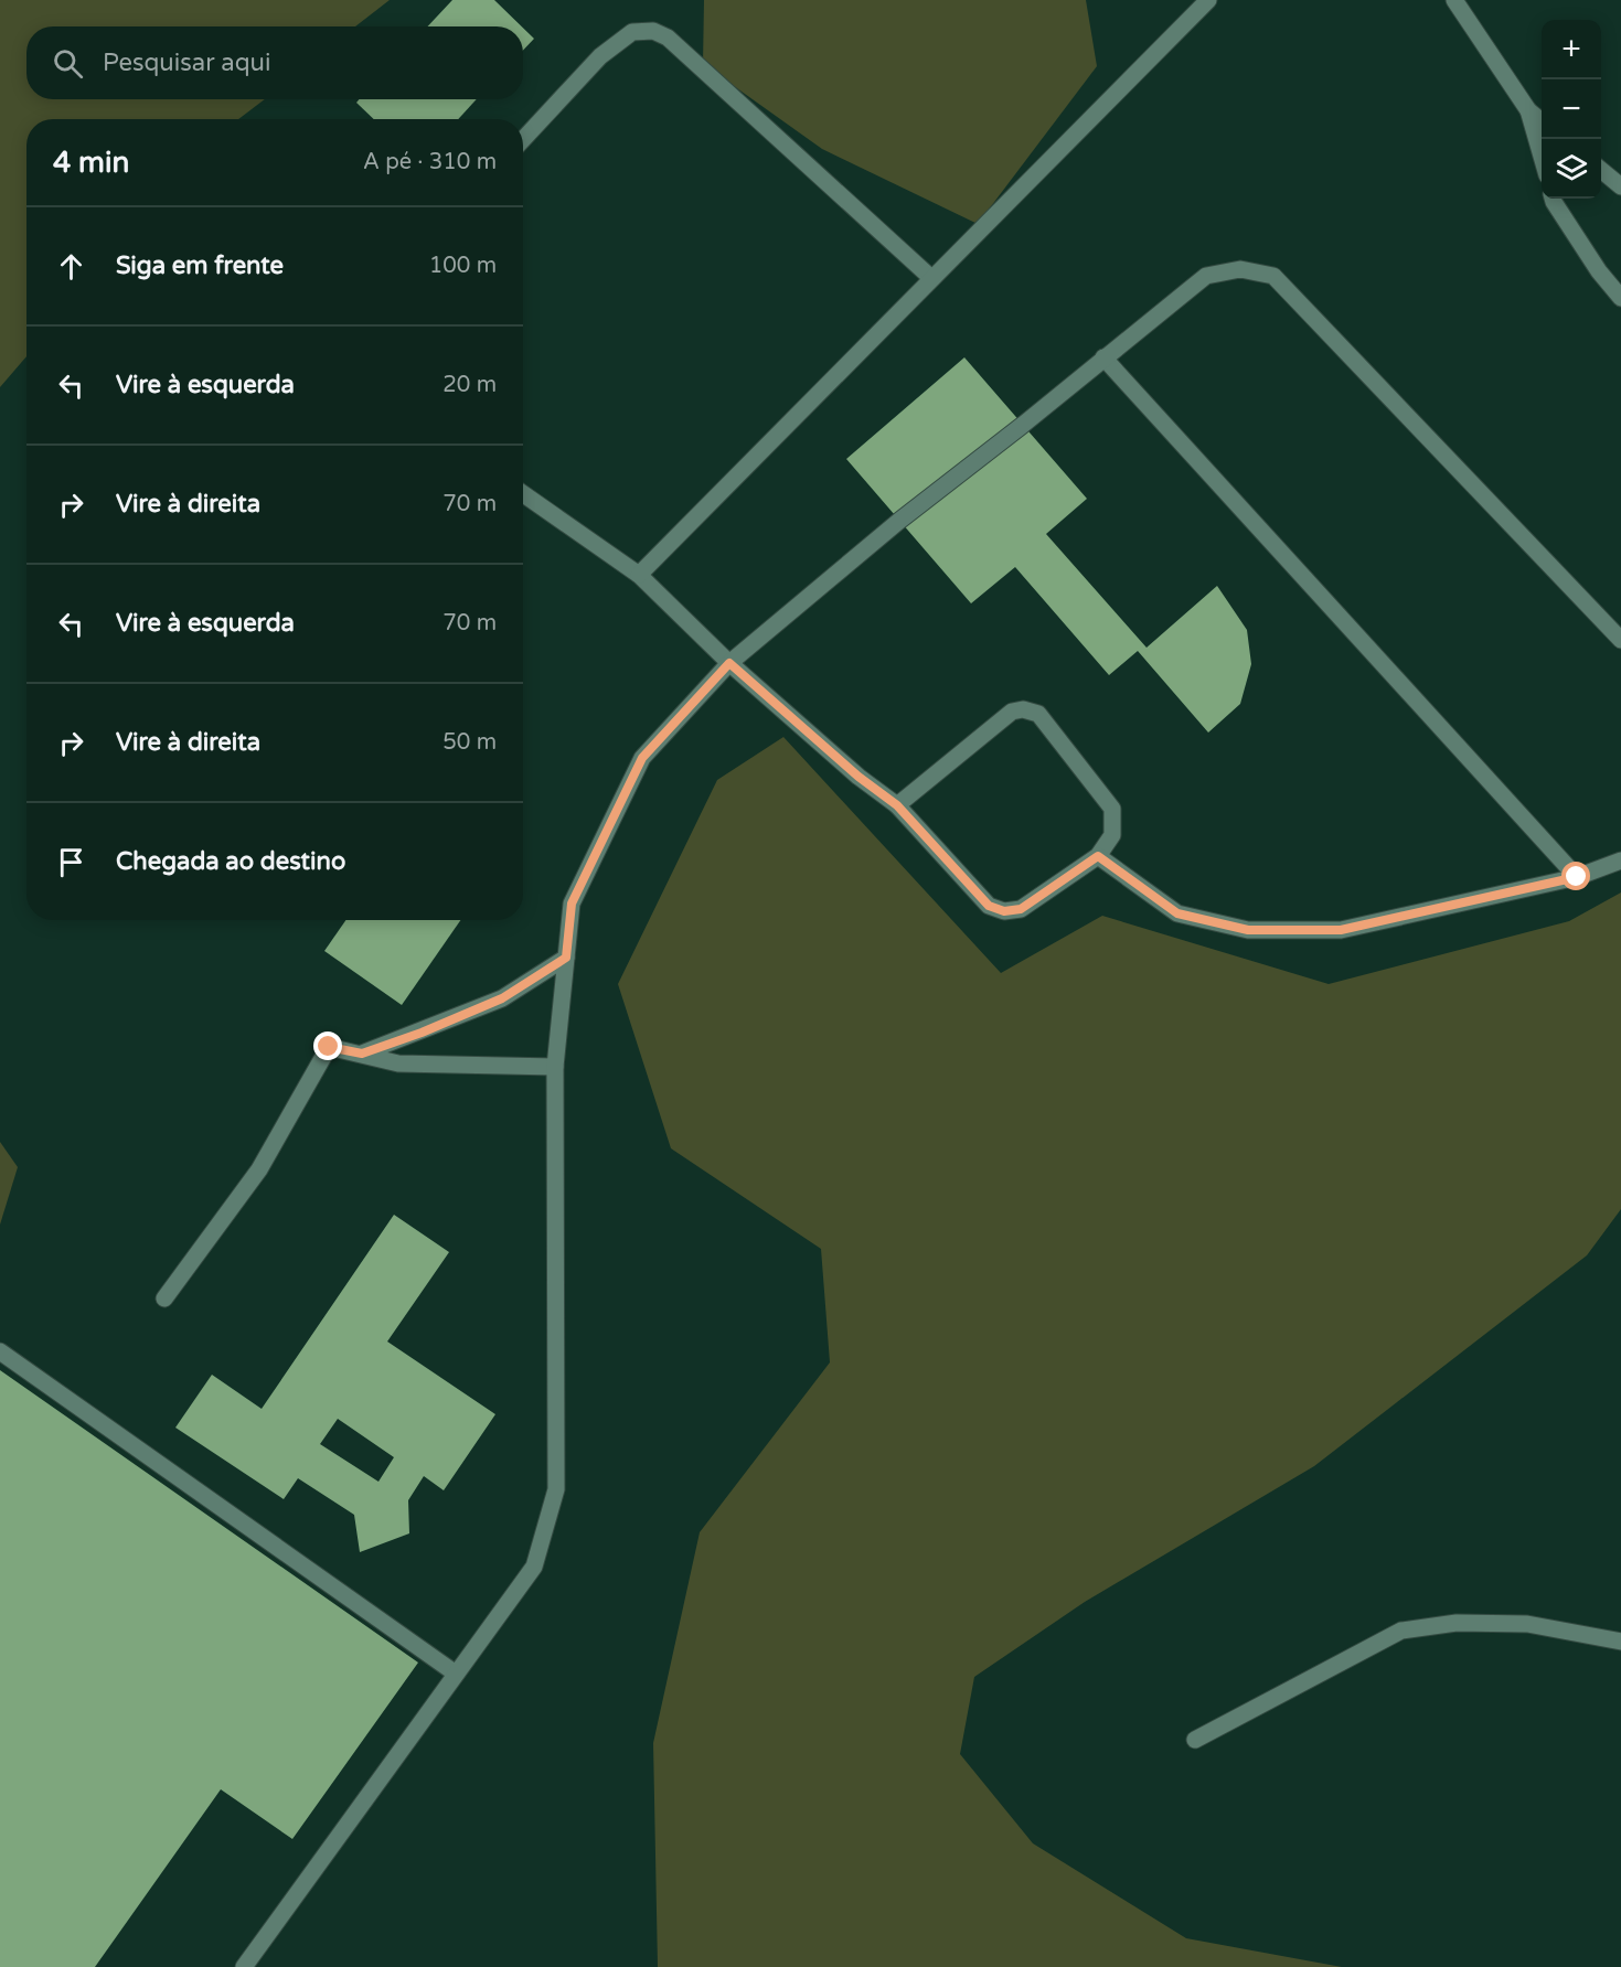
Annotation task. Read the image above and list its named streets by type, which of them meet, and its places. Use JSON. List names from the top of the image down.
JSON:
{
  "page": {
    "map_buttons": ["+", "−"],
    "search": "Pesquisar aqui",
    "heading": ["4 min", "A pé · 310 m"],
    "list": [
      ["Siga em frente", "100 m"],
      ["Vire à esquerda", "20 m"],
      ["Vire à direita", "70 m"],
      ["Vire à esquerda", "70 m"],
      ["Vire à direita", "50 m"],
      "Chegada ao destino"
    ]
  }
}
